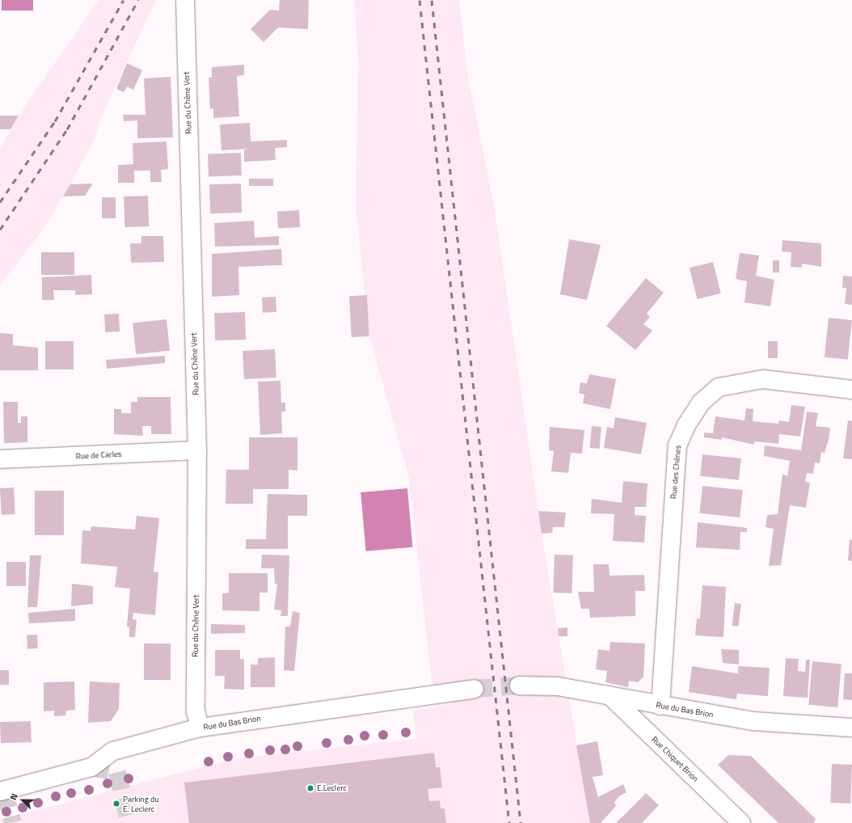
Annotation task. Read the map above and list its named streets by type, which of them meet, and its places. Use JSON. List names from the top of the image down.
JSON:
{
  "streets": {
    "street": [
      "Rue du Chêne Vert",
      "Rue de Carles",
      "Rue des Chênes",
      "Rue du Bas Brion",
      "Rue Chiquet Brion"
    ]
  },
  "crossings": [
    ["Rue du Chêne Vert", "Rue de Carles"],
    ["Rue du Chêne Vert", "Rue du Bas Brion"],
    ["Rue des Chênes", "Rue du Bas Brion"],
    ["Rue du Bas Brion", "Rue Chiquet Brion"]
  ],
  "places": ["E.Leclerc", "Parking du E. Leclerc"],
  "north": "left"
}
